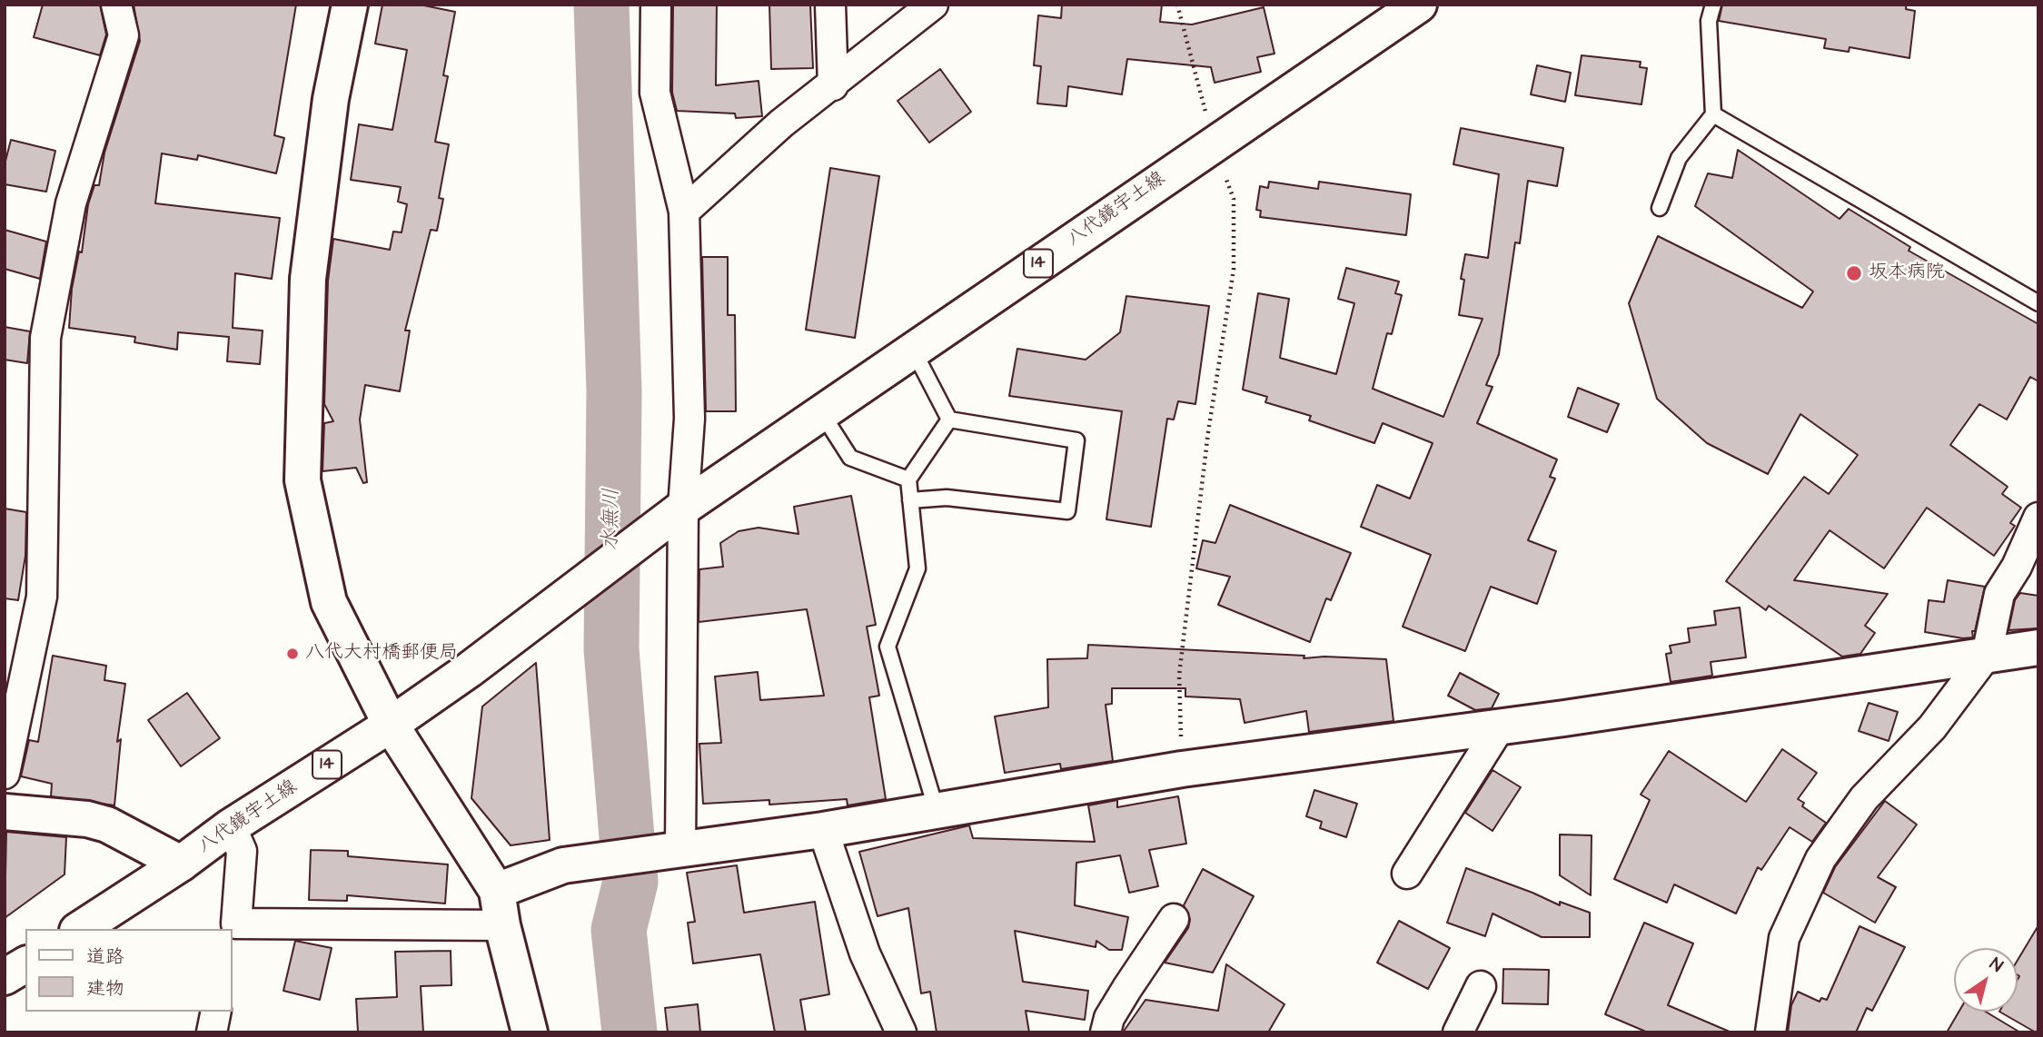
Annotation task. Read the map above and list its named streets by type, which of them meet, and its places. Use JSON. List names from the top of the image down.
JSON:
{
  "streets": {
    "street": ["八代鏡宇土線", "14"]
  },
  "water": ["水無川"],
  "places": ["坂本病院", "八代大村橋郵便局"],
  "legend": ["道路", "建物"],
  "north": "top right"
}
